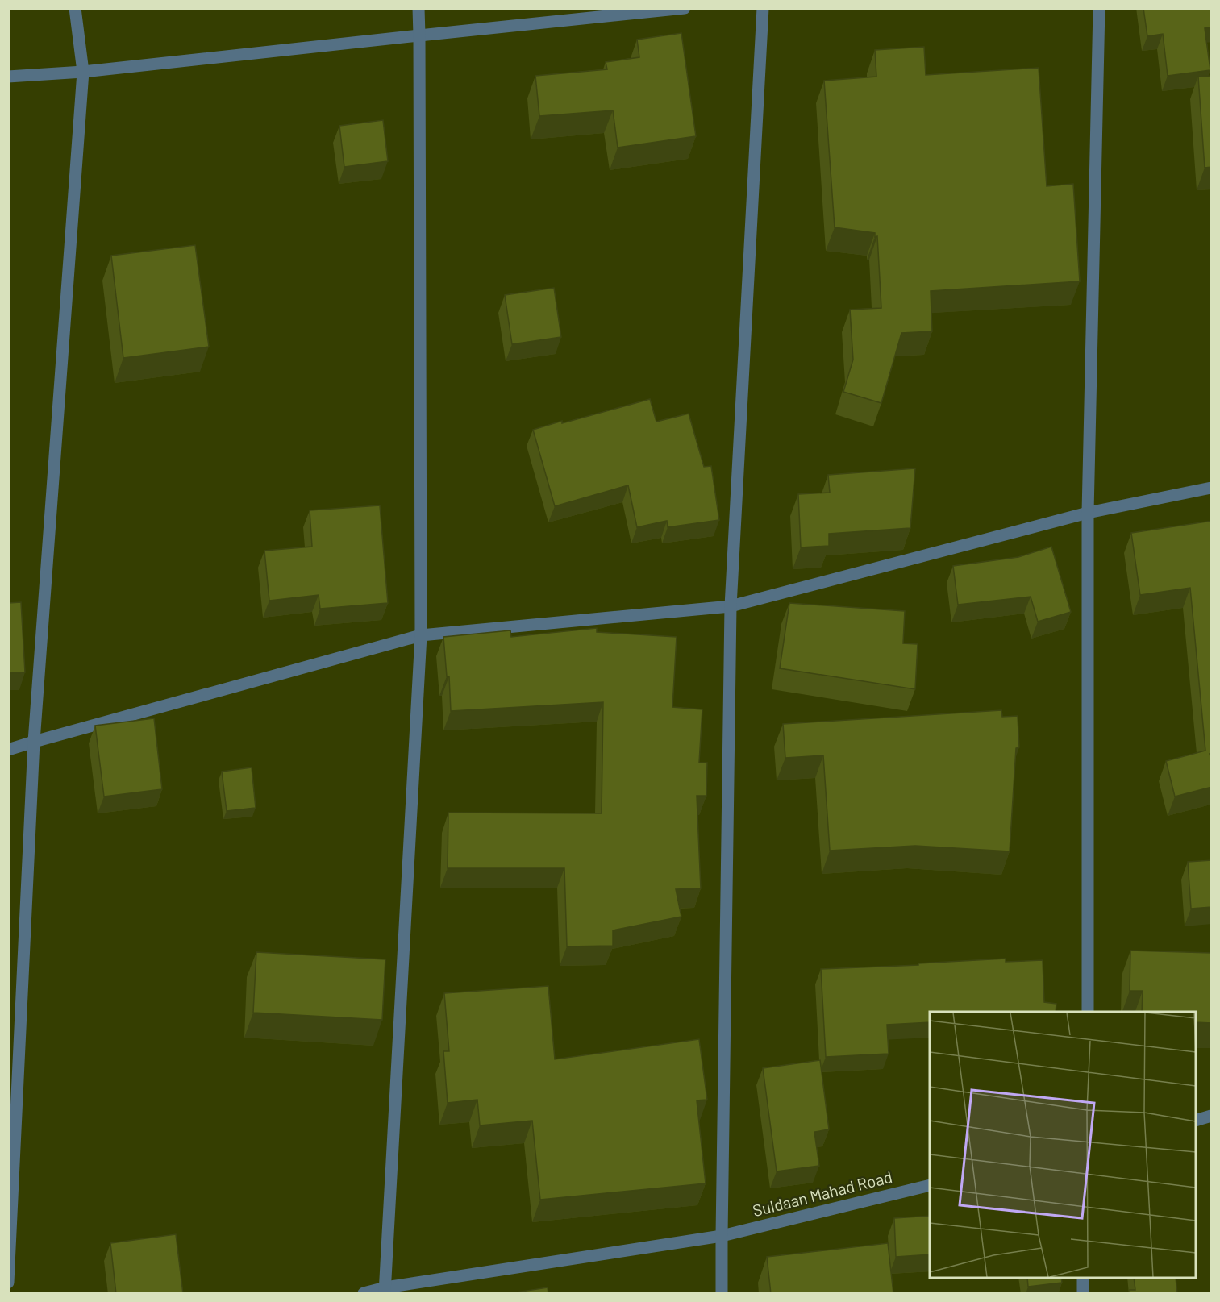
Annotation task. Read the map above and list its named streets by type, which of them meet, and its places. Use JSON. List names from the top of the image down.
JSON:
{
  "streets": {
    "street": ["Suldaan Mahad Road"]
  }
}
